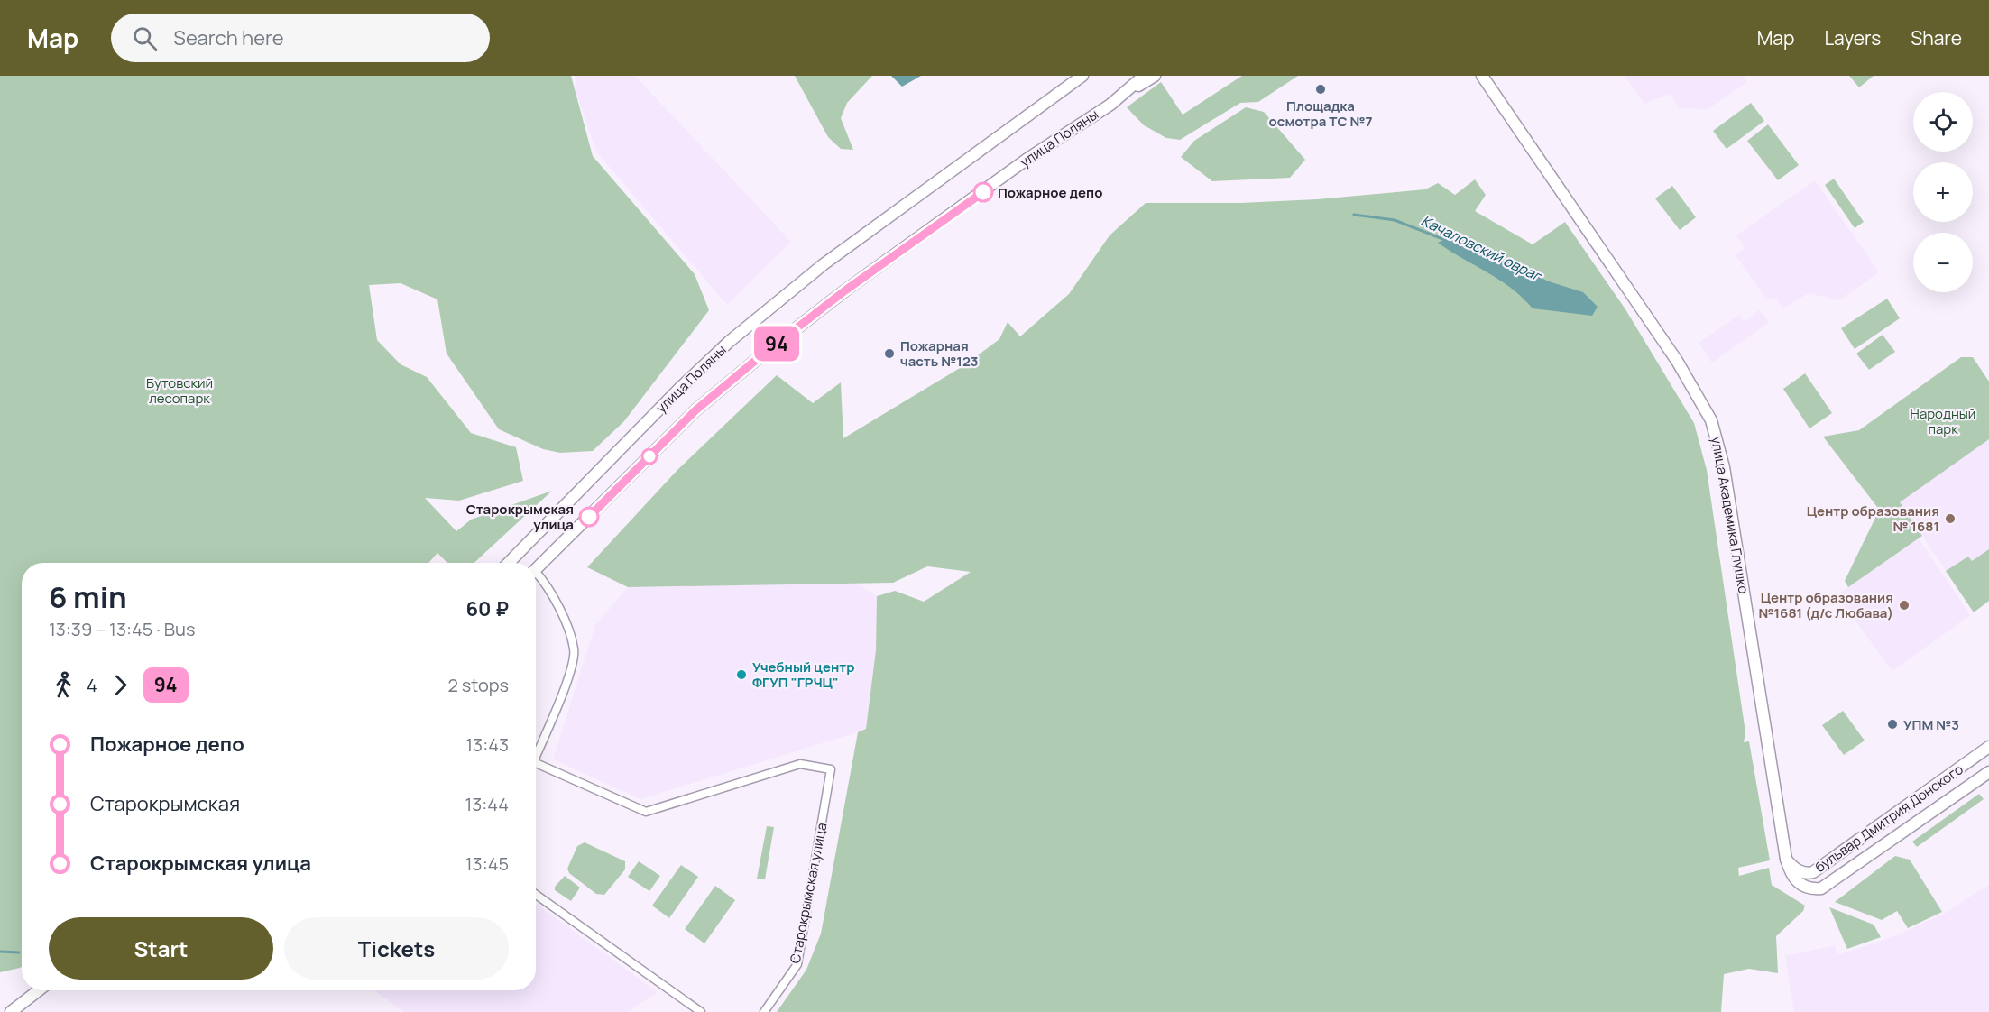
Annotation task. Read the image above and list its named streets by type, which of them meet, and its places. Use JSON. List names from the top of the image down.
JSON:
{
  "streets": {
    "main road": ["улица Поляны", "улица Академика Глушко", "бульвар Дмитрия Донского"],
    "street": ["Старокрымская улица"]
  },
  "crossings": [
    ["улица Академика Глушко", "бульвар Дмитрия Донского"]
  ],
  "water": ["Качаловский овраг"],
  "parks": ["Бутовский лесопарк", "Народный парк"],
  "places": [
    "Площадка осмотра ТС №7",
    "Пожарное депо",
    "Пожарная часть №123",
    "Старокрымская улица",
    "Центр образования № 1681",
    "Центр образования №1681 (д/с Любава)",
    "Учебный центр ФГУП \"ГРЧЦ\"",
    "УПМ №3"
  ],
  "lines": ["bus line 94"],
  "page": {
    "header": "Map",
    "search": "Search here",
    "nav": ["Map", "Layers", "Share"],
    "on_map": "94",
    "map_buttons": ["+", "−"],
    "heading": ["6 min", "13:39 – 13:45 · Bus", "60 ₽"],
    "legs": ["4", "94", "2 stops"],
    "list": [
      {
        "name": "Пожарное депо",
        "value": "13:43"
      },
      {
        "name": "Старокрымская",
        "value": "13:44"
      },
      {
        "name": "Старокрымская улица",
        "value": "13:45"
      }
    ],
    "buttons": ["Start", "Tickets"]
  }
}
